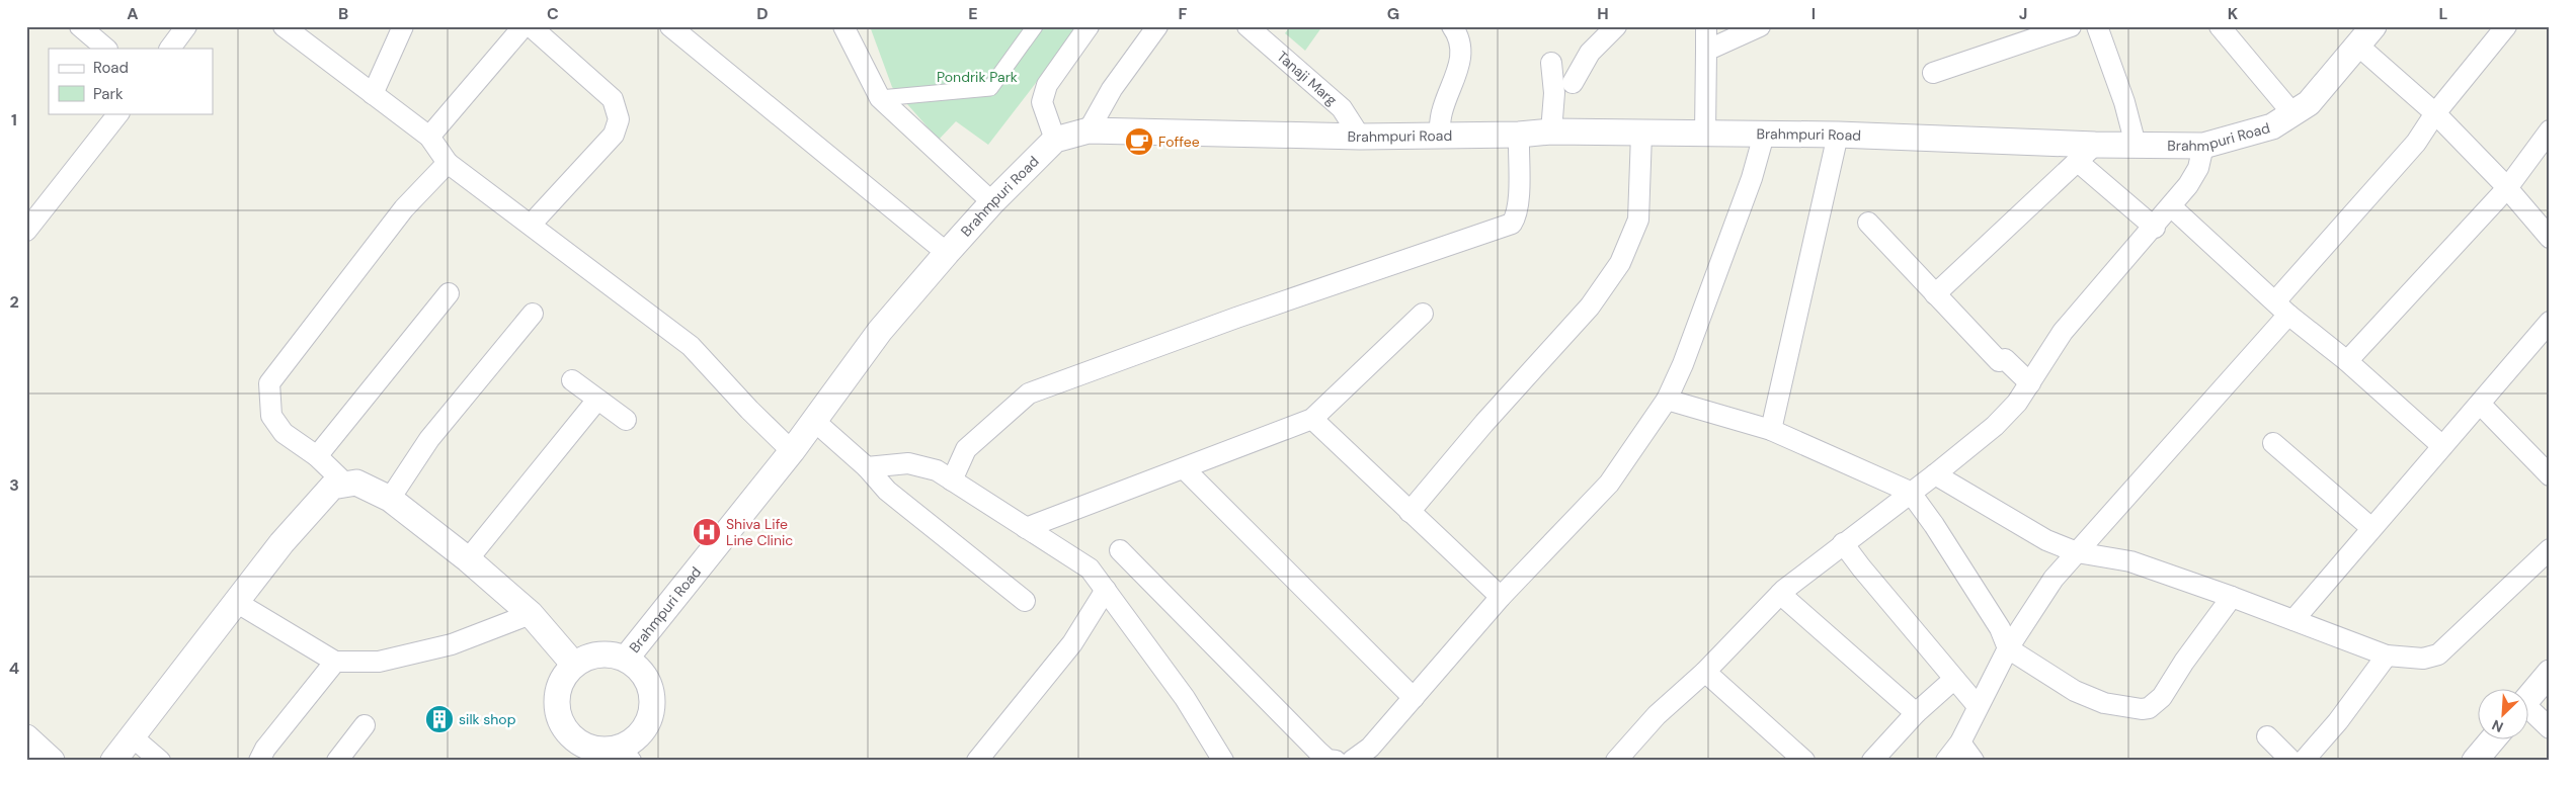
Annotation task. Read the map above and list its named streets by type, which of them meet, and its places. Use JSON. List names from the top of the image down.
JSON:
{
  "streets": {
    "street": ["Tanaji Marg", "Brahmpuri Road"]
  },
  "crossings": [
    ["Tanaji Marg", "Brahmpuri Road"]
  ],
  "parks": ["Pondrik Park"],
  "places": {
    "cafe": ["Foffee"],
    "hospital": ["Shiva Life Line Clinic"],
    "building": ["silk shop"]
  },
  "legend": ["Road", "Park"],
  "north": "bottom left",
  "grid": {
    "columns": [
      "A",
      "B",
      "C",
      "D",
      "E",
      "F",
      "G",
      "H",
      "I",
      "J",
      "K",
      "L"
    ],
    "rows": [
      "1",
      "2",
      "3",
      "4"
    ]
  }
}
